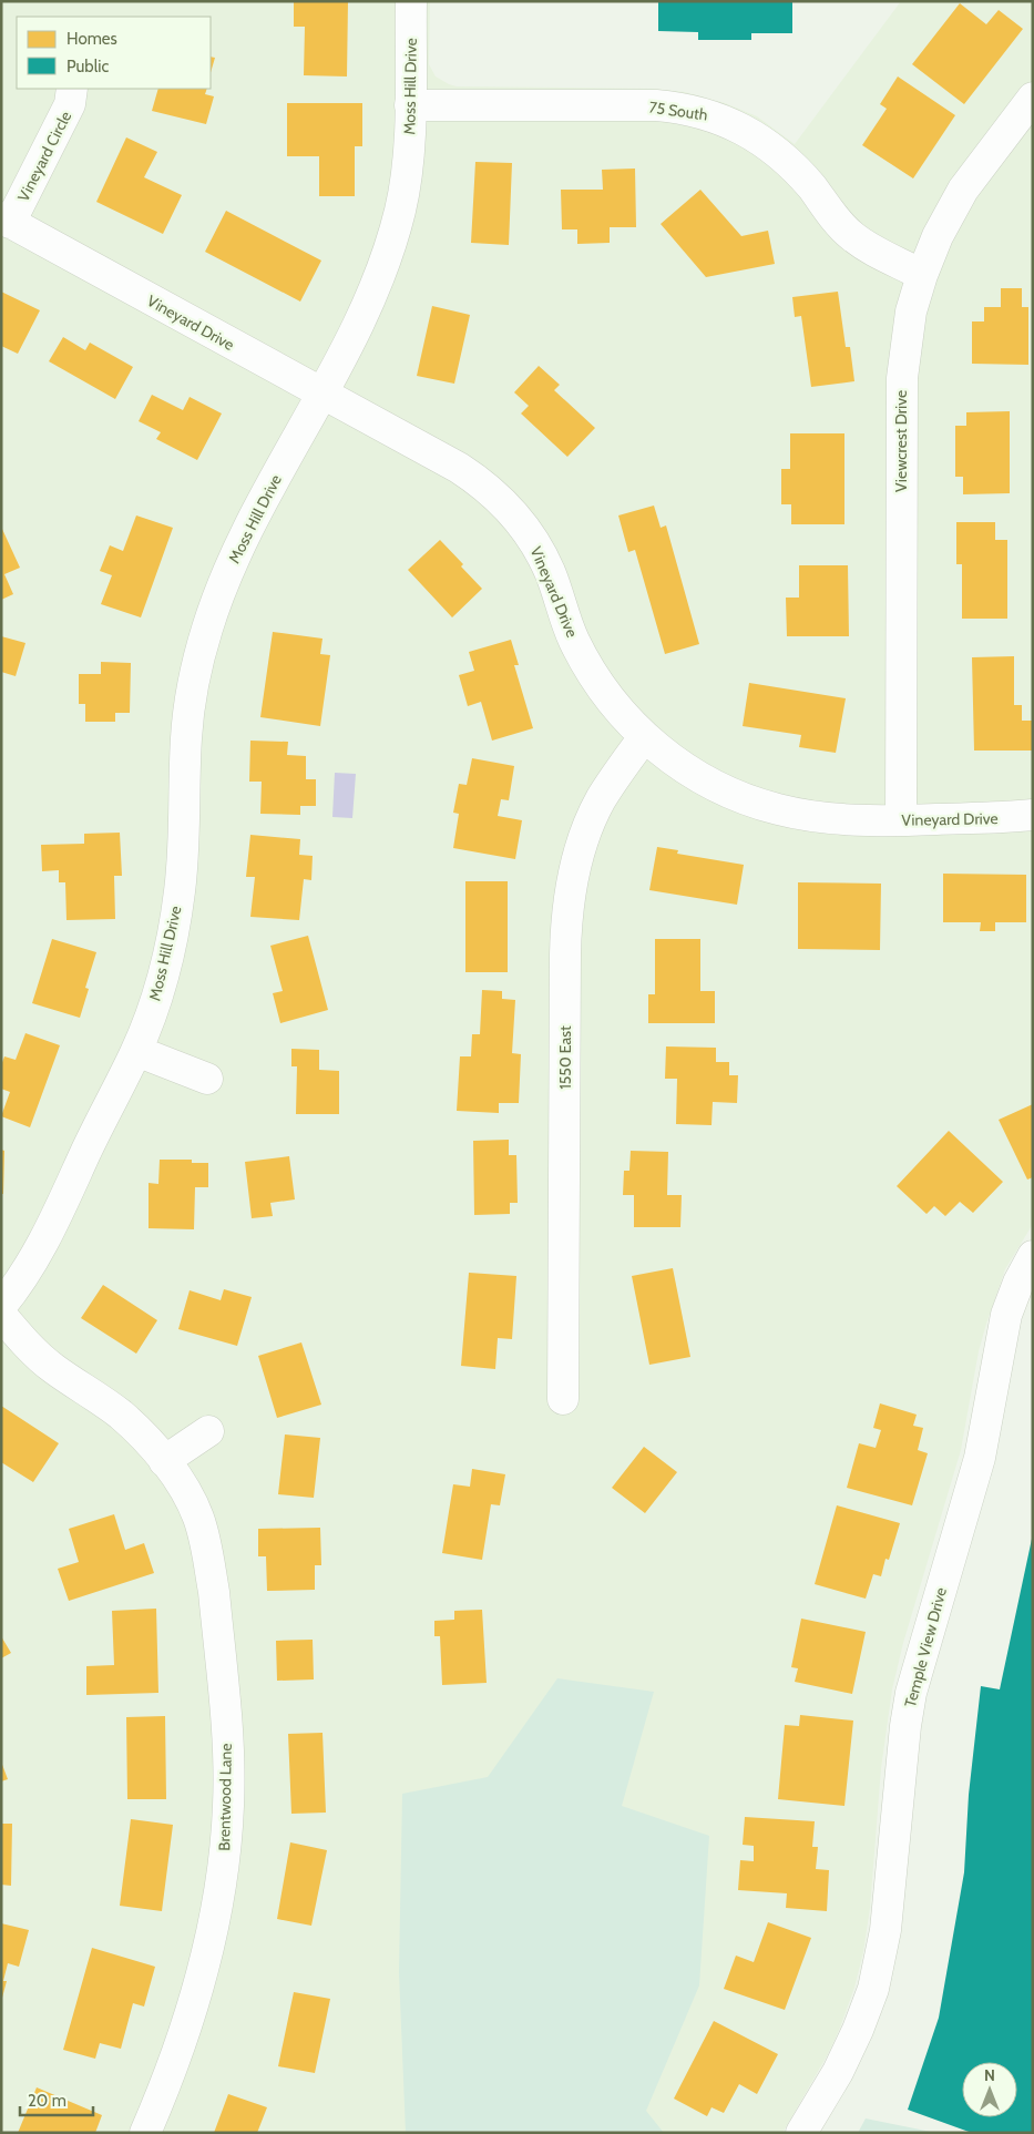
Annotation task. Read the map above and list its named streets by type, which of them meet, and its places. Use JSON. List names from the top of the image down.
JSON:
{
  "streets": {
    "street": [
      "Moss Hill Drive",
      "75 South",
      "Vineyard Circle",
      "Vineyard Drive",
      "Viewcrest Drive",
      "1550 East",
      "Temple View Drive",
      "Brentwood Lane"
    ]
  },
  "crossings": [
    ["Moss Hill Drive", "75 South"],
    ["Moss Hill Drive", "Vineyard Drive"],
    ["75 South", "Viewcrest Drive"],
    ["Vineyard Circle", "Vineyard Drive"],
    ["Vineyard Drive", "Viewcrest Drive"],
    ["Vineyard Drive", "1550 East"]
  ],
  "legend": ["Homes", "Public"],
  "scale_bar": "20 m",
  "north": "top"
}
